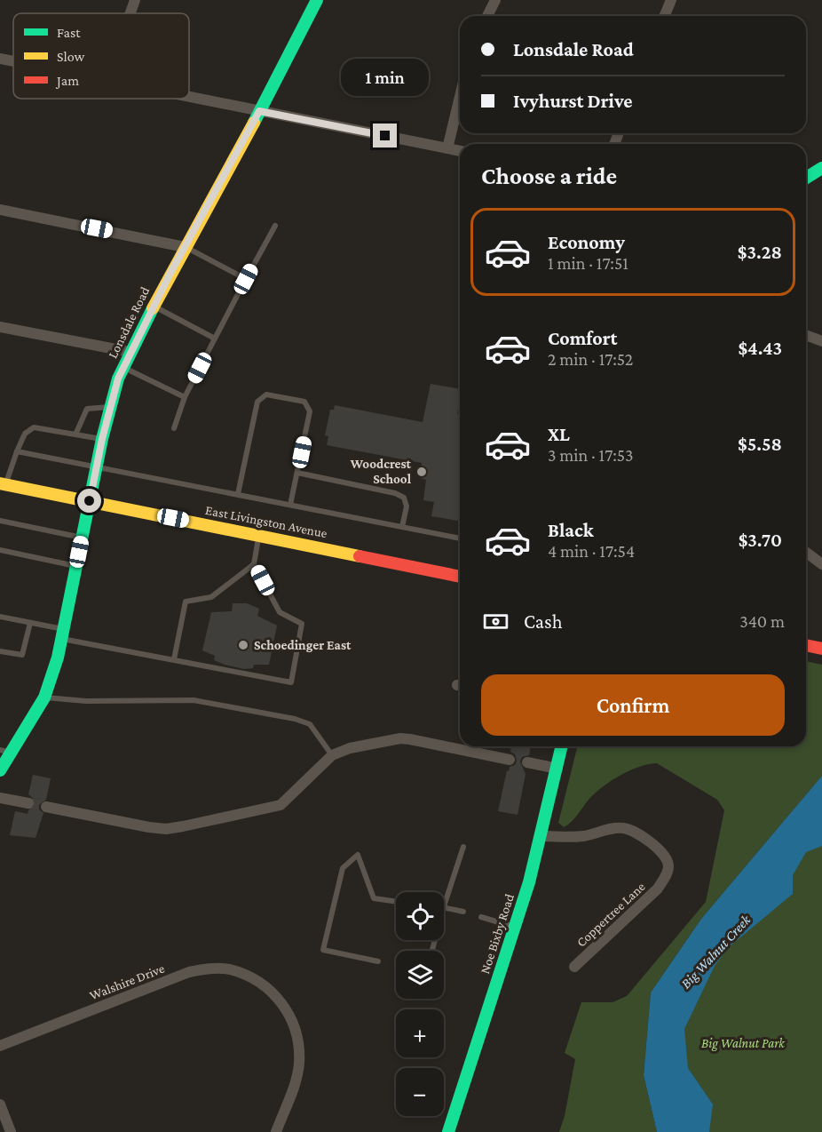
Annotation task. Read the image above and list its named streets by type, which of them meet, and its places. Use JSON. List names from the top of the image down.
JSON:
{
  "streets": {
    "street": [
      "Lonsdale Road",
      "East Livingston Avenue",
      "Coppertree Lane",
      "Noe Bixby Road",
      "Walshire Drive"
    ]
  },
  "crossings": [
    ["Lonsdale Road", "East Livingston Avenue"],
    ["Coppertree Lane", "Noe Bixby Road"]
  ],
  "water": ["Big Walnut Creek"],
  "parks": ["Big Walnut Park"],
  "places": ["Woodcrest School", "Schoedinger East"],
  "legend": ["Fast", "Slow", "Jam"],
  "page": {
    "banner": ["Lonsdale Road", "Ivyhurst Drive"],
    "bubble": "1 min",
    "heading": "Choose a ride",
    "list": [
      {
        "name": "Economy",
        "note": "1 min · 17:51",
        "value": "$3.28"
      },
      {
        "name": "Comfort",
        "note": "2 min · 17:52",
        "value": "$4.43"
      },
      {
        "name": "XL",
        "note": "3 min · 17:53",
        "value": "$5.58"
      },
      {
        "name": "Black",
        "note": "4 min · 17:54",
        "value": "$3.70"
      }
    ],
    "pay": ["Cash", "340 m"],
    "buttons": "Confirm",
    "map_buttons": ["+", "−"]
  }
}
